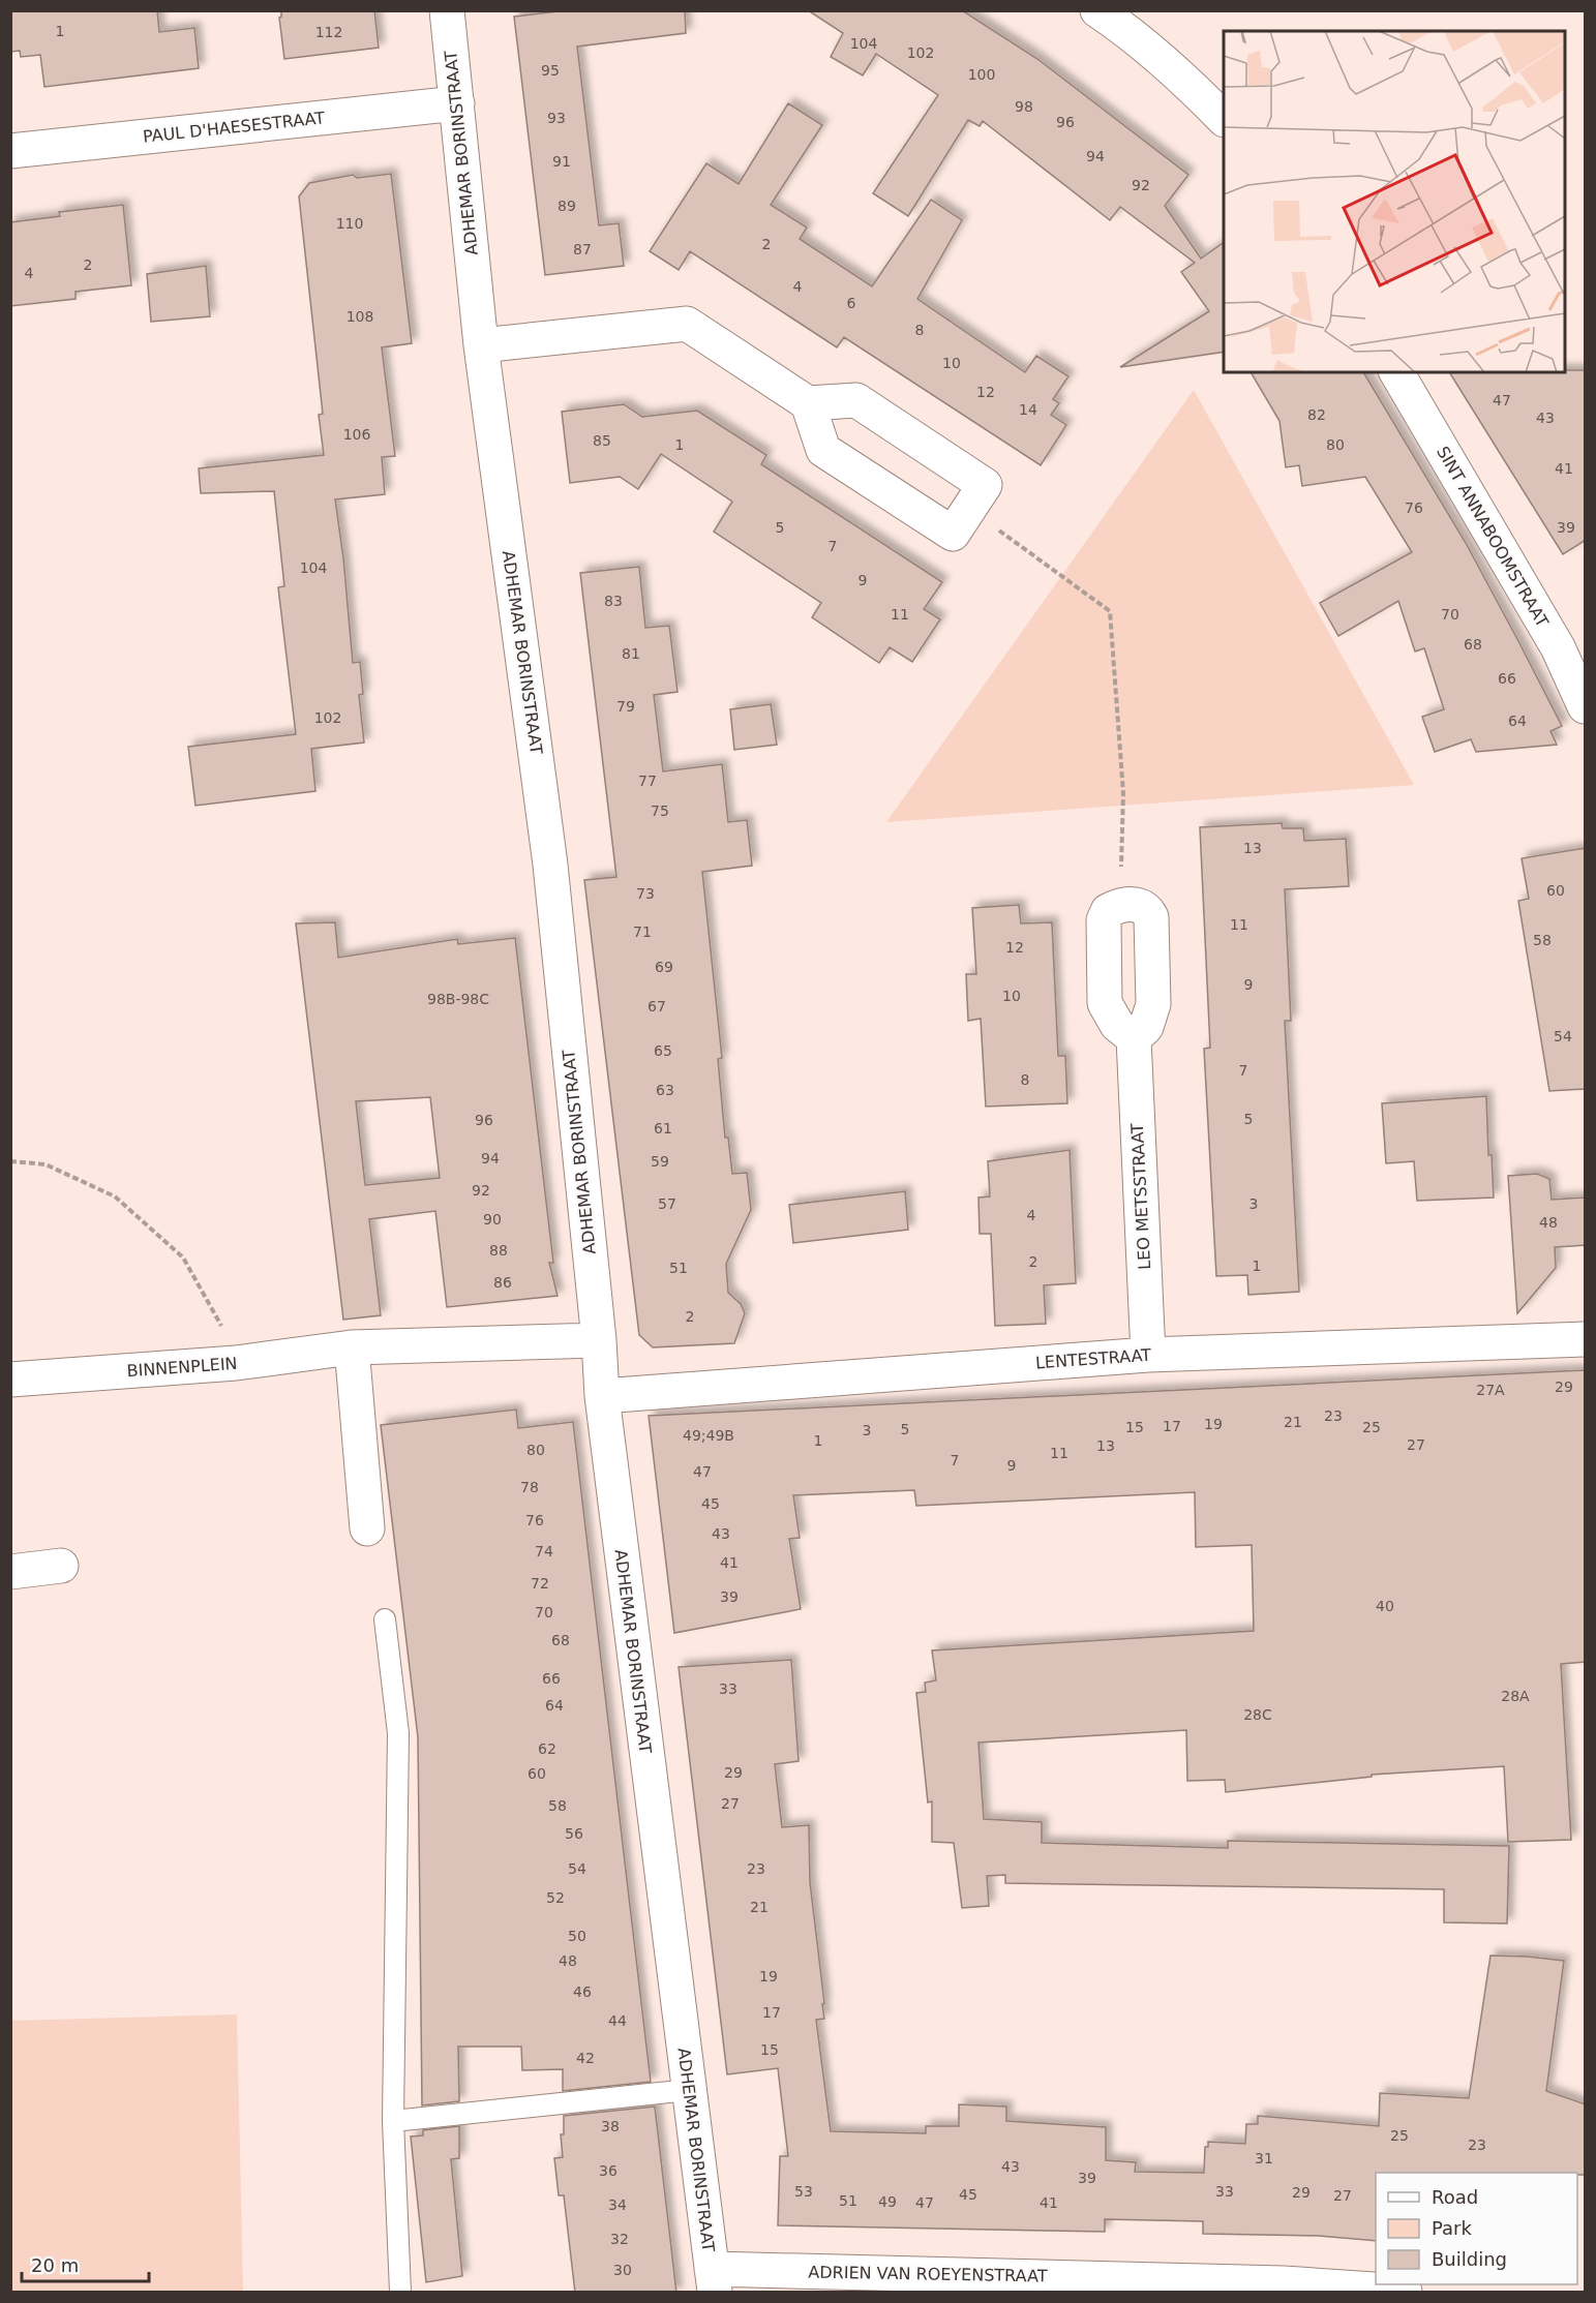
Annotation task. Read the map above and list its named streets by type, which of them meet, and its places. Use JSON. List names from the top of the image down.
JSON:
{
  "streets": {
    "street": [
      "PAUL D'HAESESTRAAT",
      "ADHEMAR BORINSTRAAT",
      "SINT ANNABOOMSTRAAT",
      "LEO METSSTRAAT",
      "LENTESTRAAT",
      "BINNENPLEIN",
      "ADRIEN VAN ROEYENSTRAAT"
    ]
  },
  "crossings": [
    ["PAUL D'HAESESTRAAT", "ADHEMAR BORINSTRAAT"],
    ["ADHEMAR BORINSTRAAT", "LENTESTRAAT"],
    ["ADHEMAR BORINSTRAAT", "BINNENPLEIN"],
    ["ADHEMAR BORINSTRAAT", "ADRIEN VAN ROEYENSTRAAT"],
    ["LEO METSSTRAAT", "LENTESTRAAT"]
  ],
  "house_numbers": [
    "1",
    "112",
    "104",
    "102",
    "95",
    "100",
    "98",
    "93",
    "96",
    "94",
    "91",
    "92",
    "89",
    "110",
    "2",
    "87",
    "2",
    "4",
    "4",
    "6",
    "108",
    "8",
    "10",
    "12",
    "47",
    "14",
    "82",
    "43",
    "106",
    "85",
    "1",
    "80",
    "41",
    "76",
    "5",
    "39",
    "7",
    "104",
    "9",
    "83",
    "11",
    "70",
    "68",
    "81",
    "66",
    "79",
    "102",
    "64",
    "77",
    "75",
    "13",
    "60",
    "73",
    "11",
    "71",
    "58",
    "12",
    "69",
    "9",
    "10",
    "98B-98C",
    "67",
    "54",
    "65",
    "7",
    "8",
    "63",
    "5",
    "96",
    "61",
    "94",
    "59",
    "92",
    "57",
    "3",
    "4",
    "90",
    "48",
    "88",
    "2",
    "1",
    "51",
    "86",
    "2",
    "29",
    "27A",
    "23",
    "21",
    "19",
    "17",
    "15",
    "25",
    "5",
    "3",
    "49;49B",
    "1",
    "27",
    "13",
    "80",
    "11",
    "7",
    "9",
    "47",
    "78",
    "45",
    "76",
    "43",
    "74",
    "41",
    "72",
    "39",
    "40",
    "70",
    "68",
    "66",
    "33",
    "28A",
    "64",
    "28C",
    "62",
    "29",
    "60",
    "27",
    "58",
    "56",
    "54",
    "23",
    "52",
    "21",
    "50",
    "48",
    "19",
    "46",
    "17",
    "44",
    "15",
    "42",
    "38",
    "25",
    "23",
    "31",
    "43",
    "36",
    "39",
    "53",
    "33",
    "29",
    "45",
    "27",
    "51",
    "49",
    "47",
    "41",
    "34",
    "32",
    "30"
  ],
  "legend": ["Road", "Park", "Building"],
  "scale_bar": "20 m"
}
